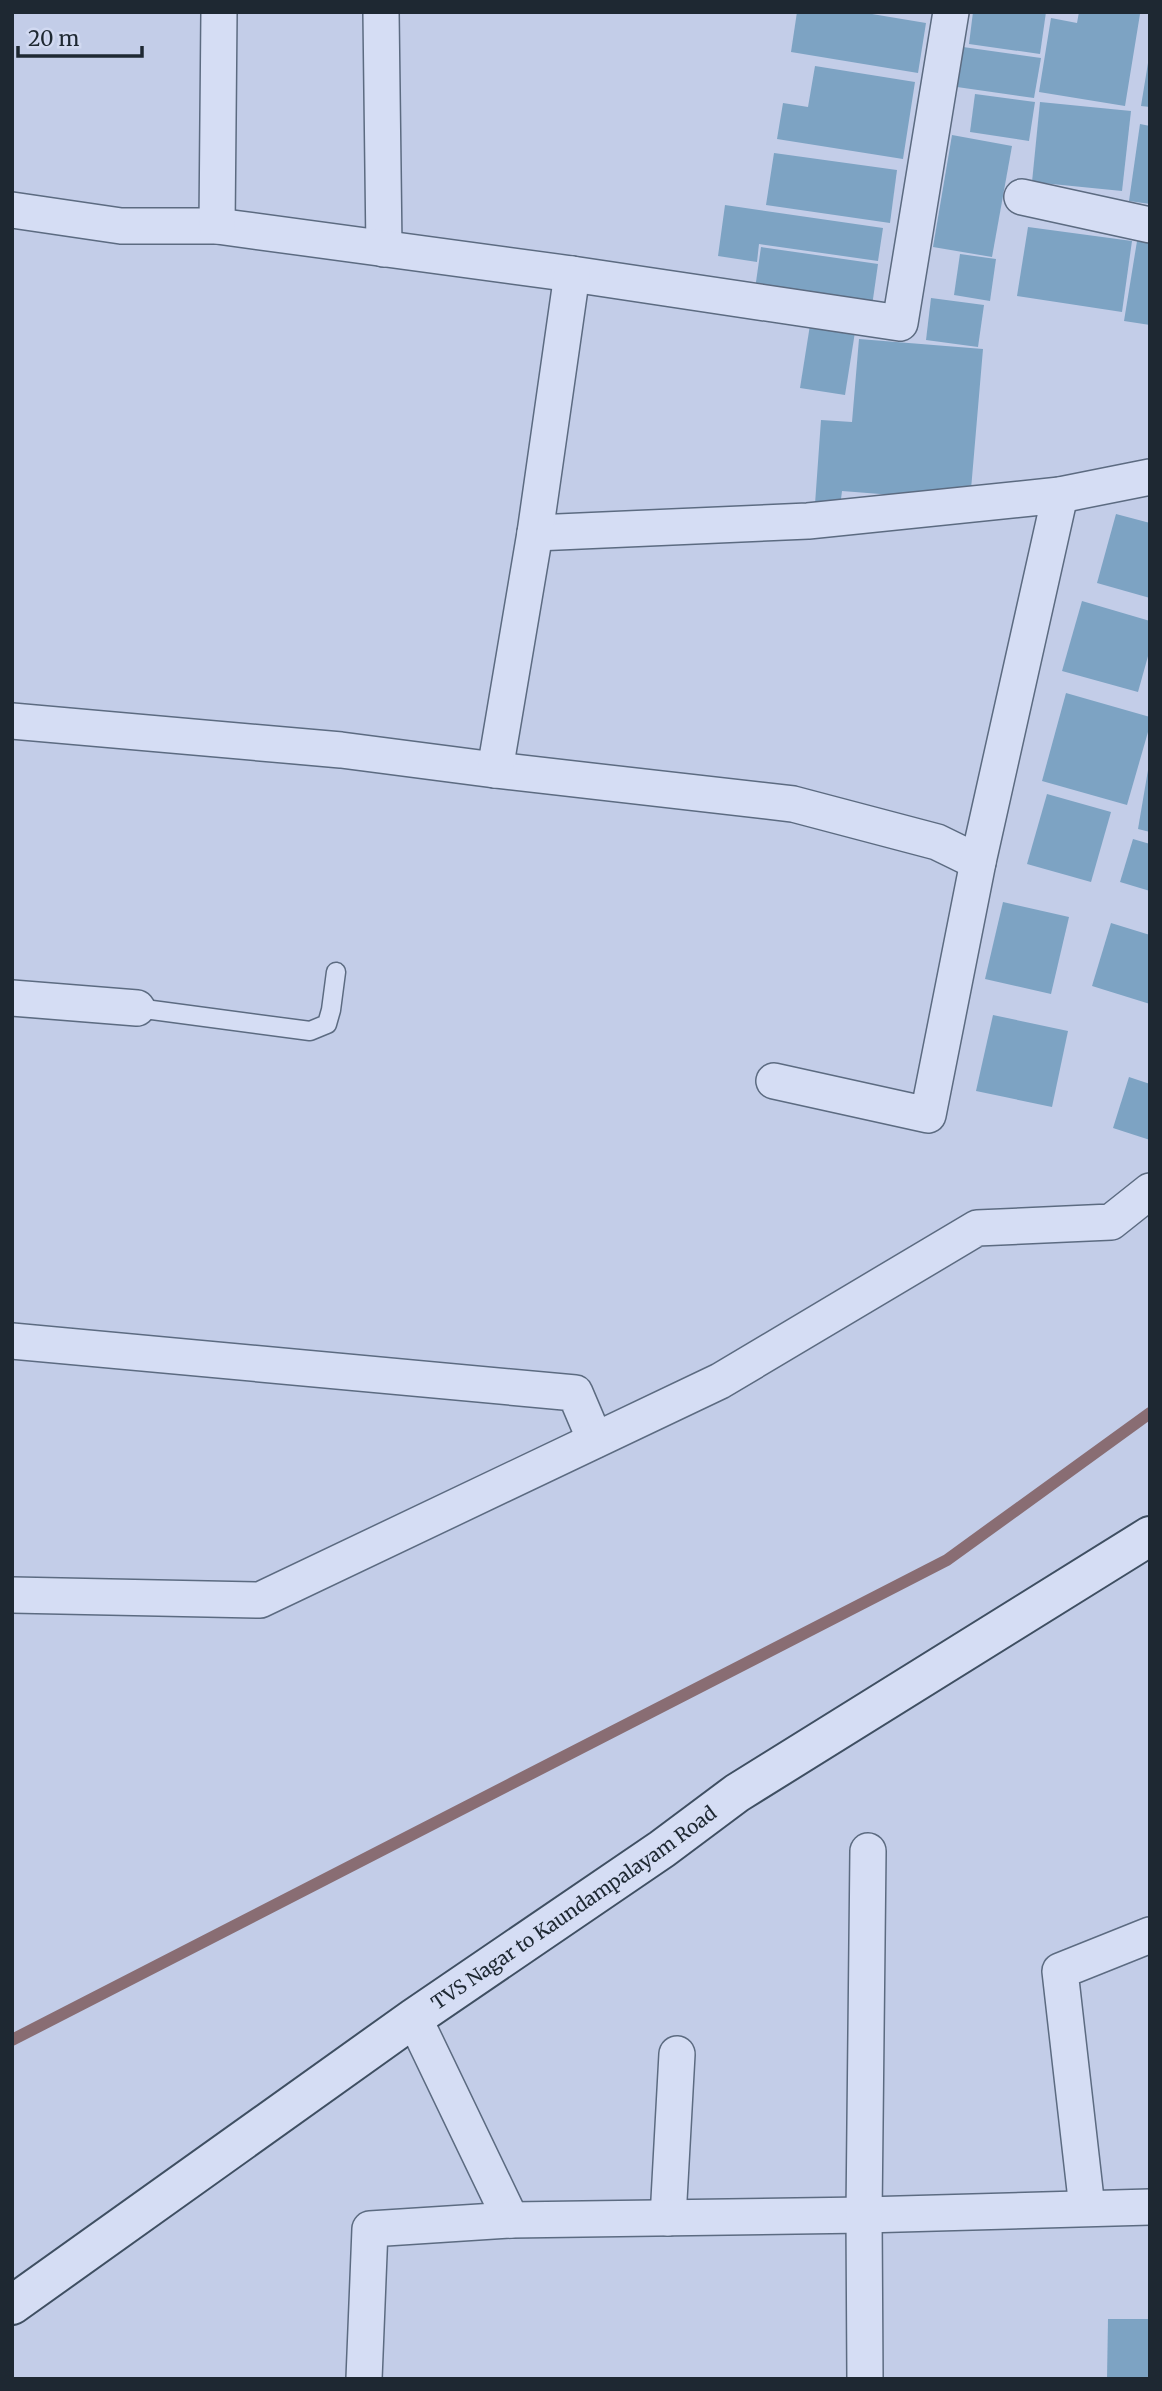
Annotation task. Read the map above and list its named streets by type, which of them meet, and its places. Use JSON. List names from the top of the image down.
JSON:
{
  "streets": {
    "street": ["TVS Nagar to Kaundampalayam Road"]
  },
  "scale_bar": "20 m"
}
